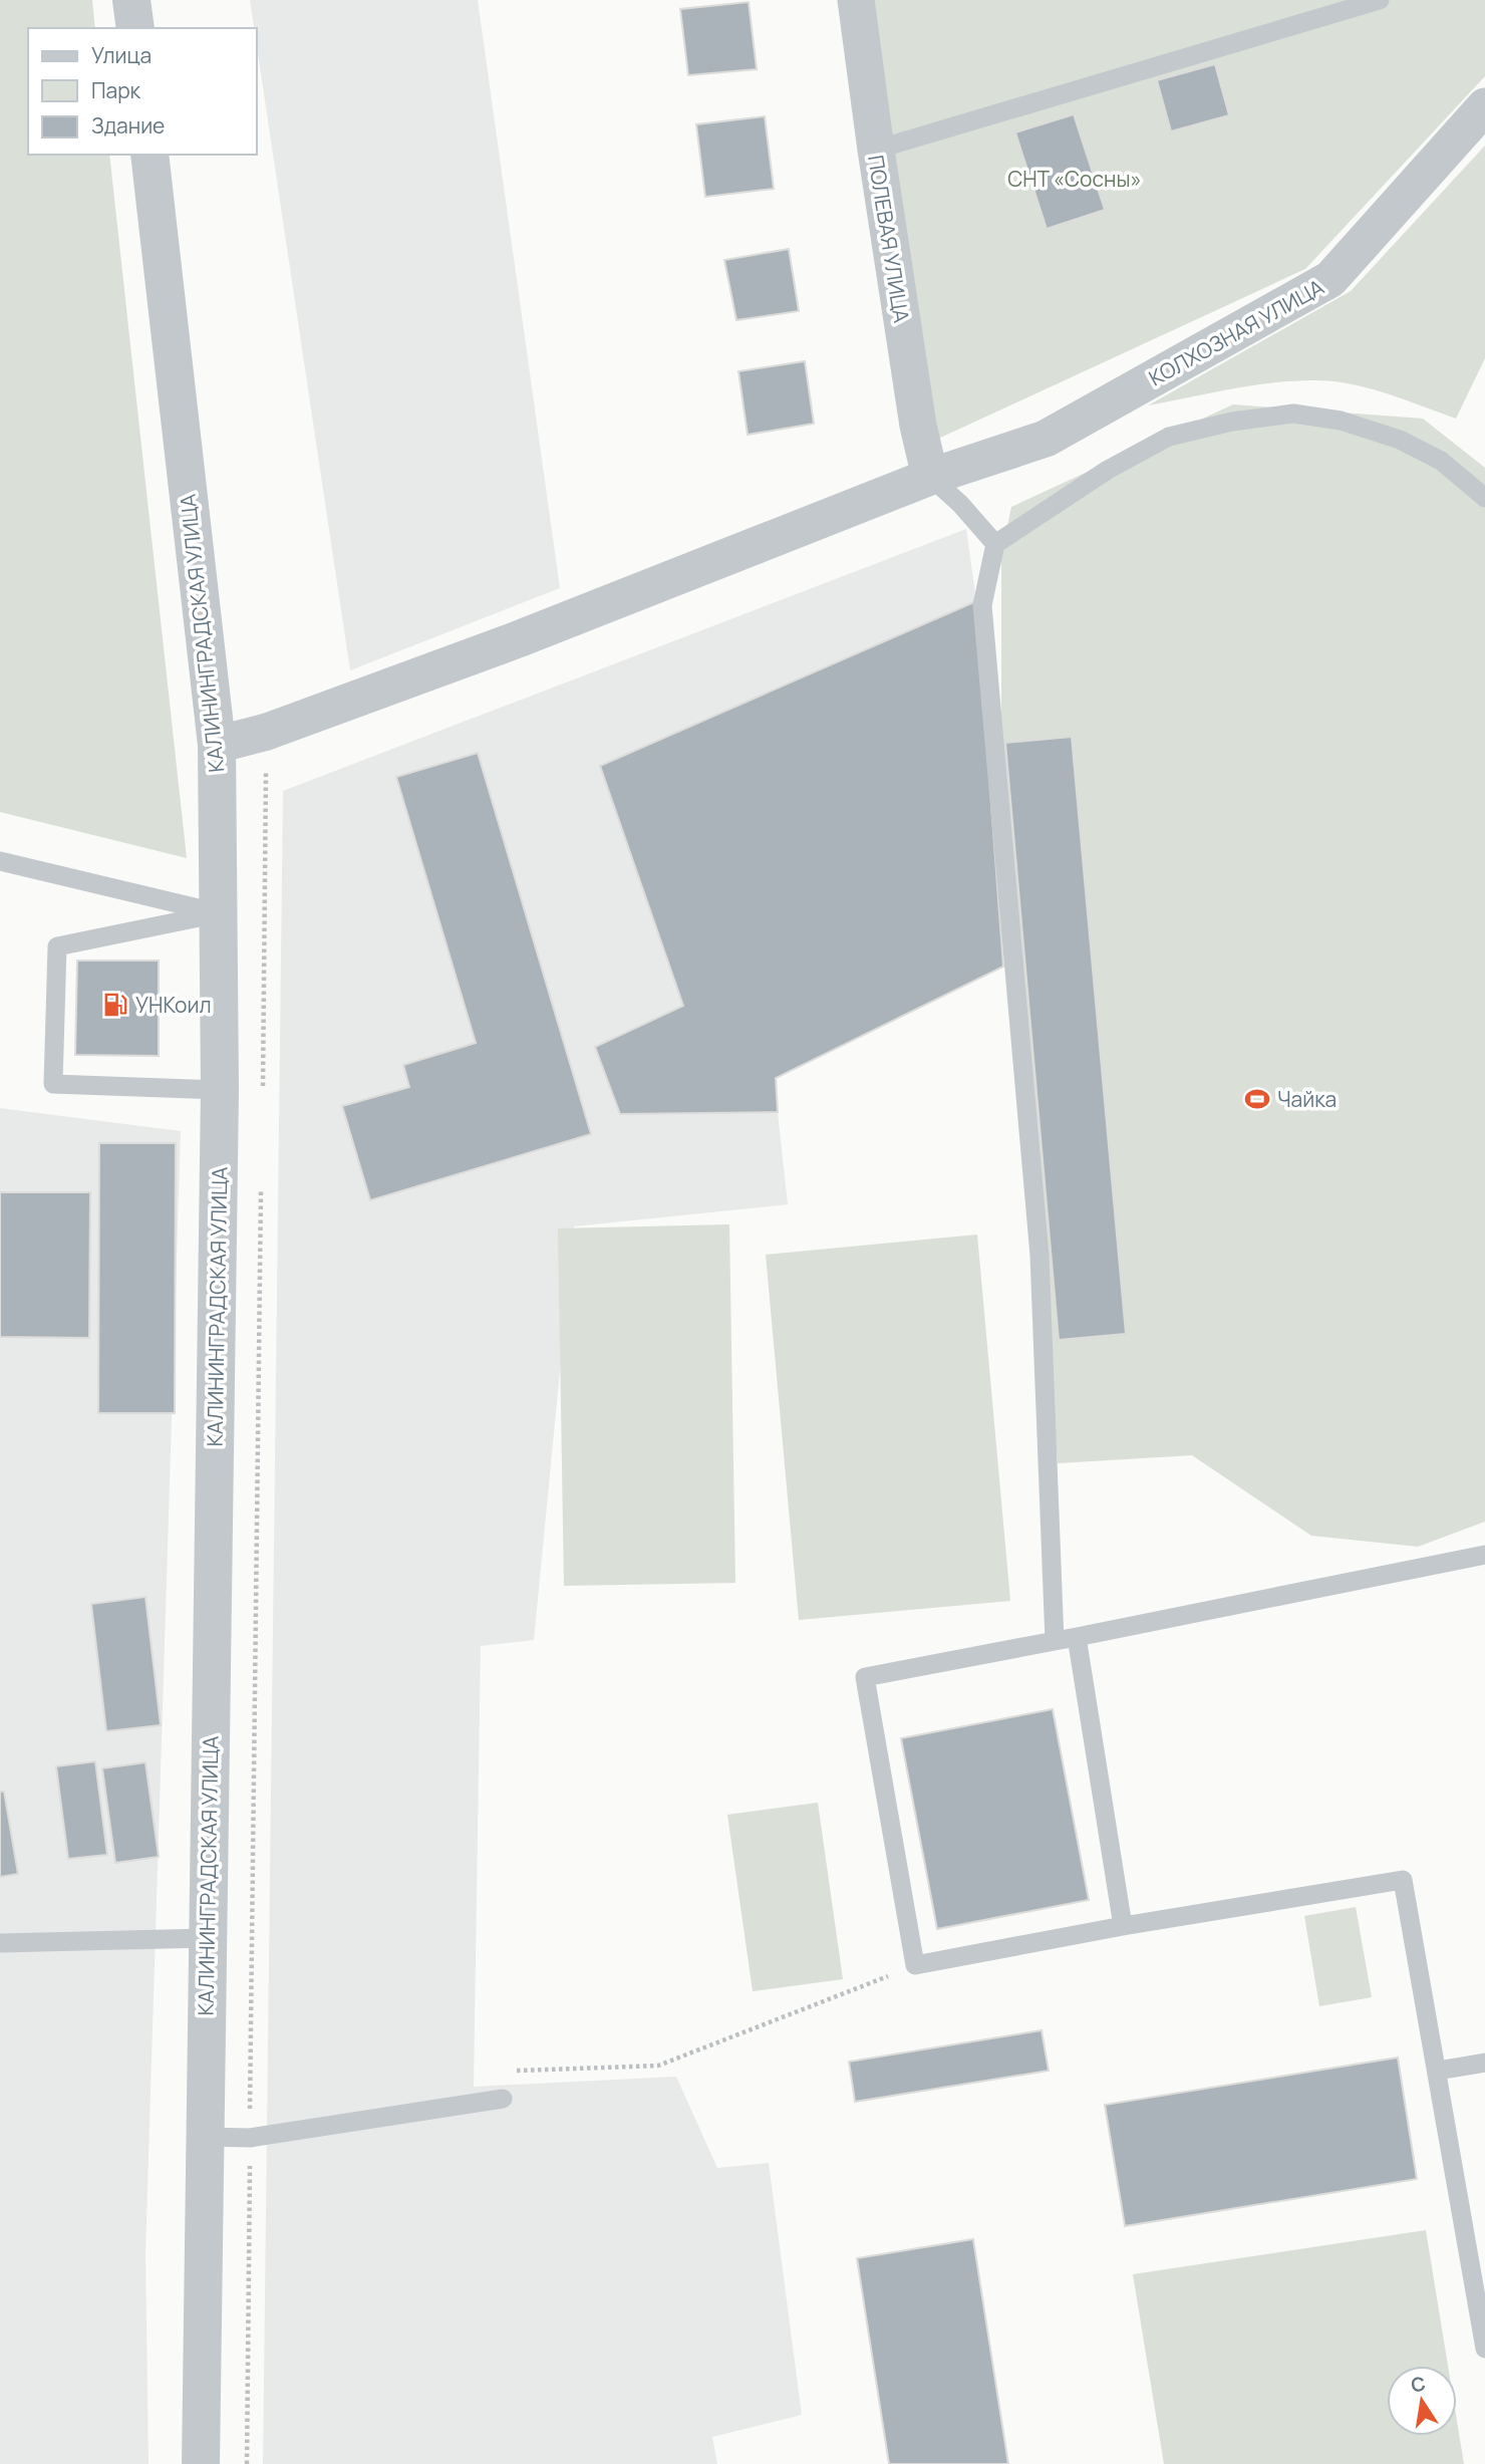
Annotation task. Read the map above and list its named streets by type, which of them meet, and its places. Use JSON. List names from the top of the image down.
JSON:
{
  "streets": {
    "street": ["ПОЛЕВАЯ УЛИЦА", "КОЛХОЗНАЯ УЛИЦА", "КАЛИНИНГРАДСКАЯ УЛИЦА"]
  },
  "crossings": [
    ["ПОЛЕВАЯ УЛИЦА", "КОЛХОЗНАЯ УЛИЦА"],
    ["КОЛХОЗНАЯ УЛИЦА", "КАЛИНИНГРАДСКАЯ УЛИЦА"]
  ],
  "parks": ["СНТ «Сосны»"],
  "places": {
    "fuel station": ["УНКоил"],
    "sports": ["Чайка"]
  },
  "legend": ["Улица", "Парк", "Здание"],
  "north": "top"
}
